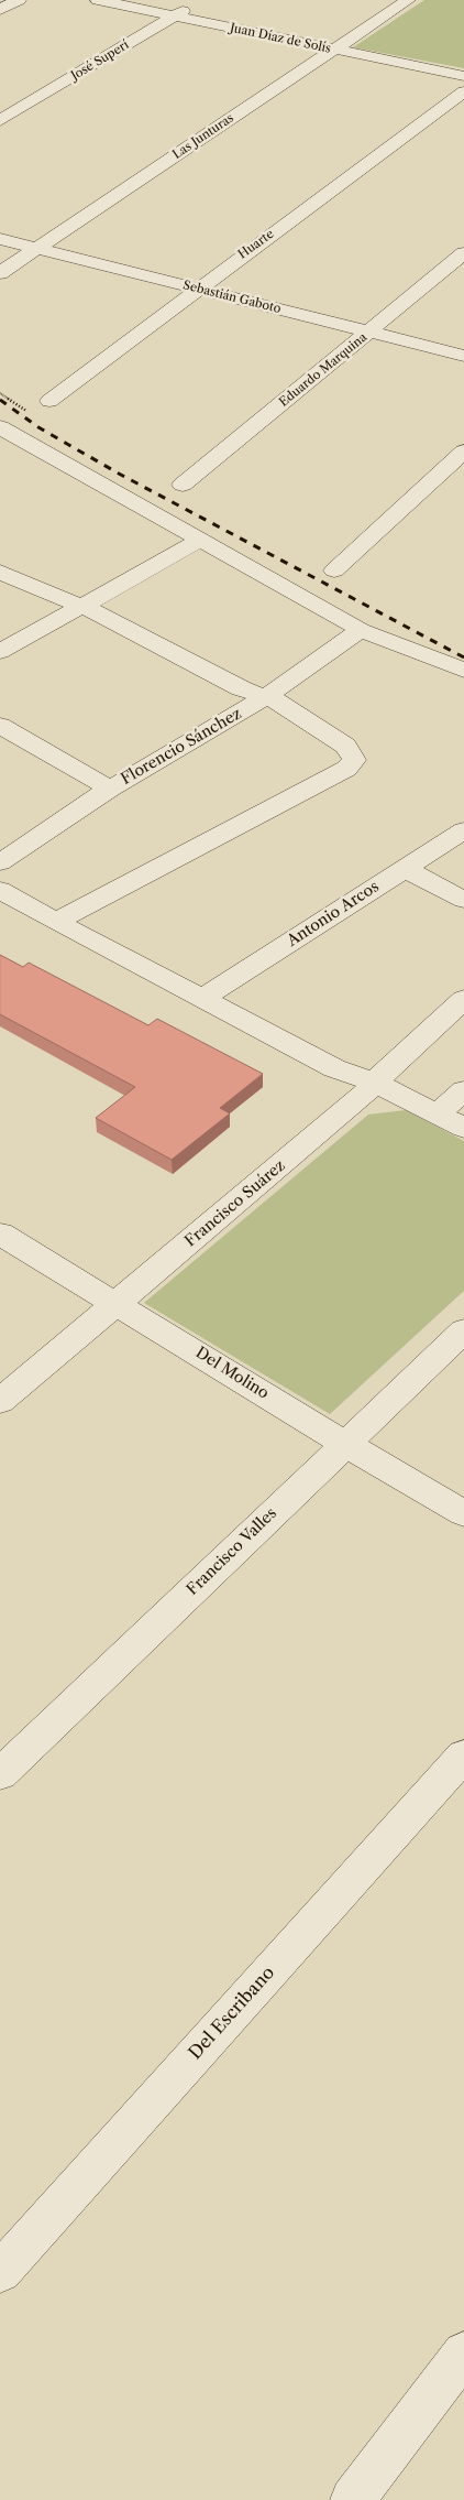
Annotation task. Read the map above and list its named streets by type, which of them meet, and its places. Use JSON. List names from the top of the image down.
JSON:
{
  "streets": {
    "street": [
      "Juan Díaz de Solís",
      "José Superí",
      "Las Junturas",
      "Huarte",
      "Sebastián Gaboto",
      "Eduardo Marquina",
      "Florencio Sánchez",
      "Antonio Arcos",
      "Francisco Suárez",
      "Del Molino",
      "Francisco Valles",
      "Del Escribano"
    ]
  },
  "crossings": [
    ["Juan Díaz de Solís", "José Superí"],
    ["Juan Díaz de Solís", "Las Junturas"],
    ["Las Junturas", "Sebastián Gaboto"],
    ["Huarte", "Sebastián Gaboto"],
    ["Sebastián Gaboto", "Eduardo Marquina"],
    ["Francisco Suárez", "Del Molino"],
    ["Del Molino", "Francisco Valles"]
  ]
}
